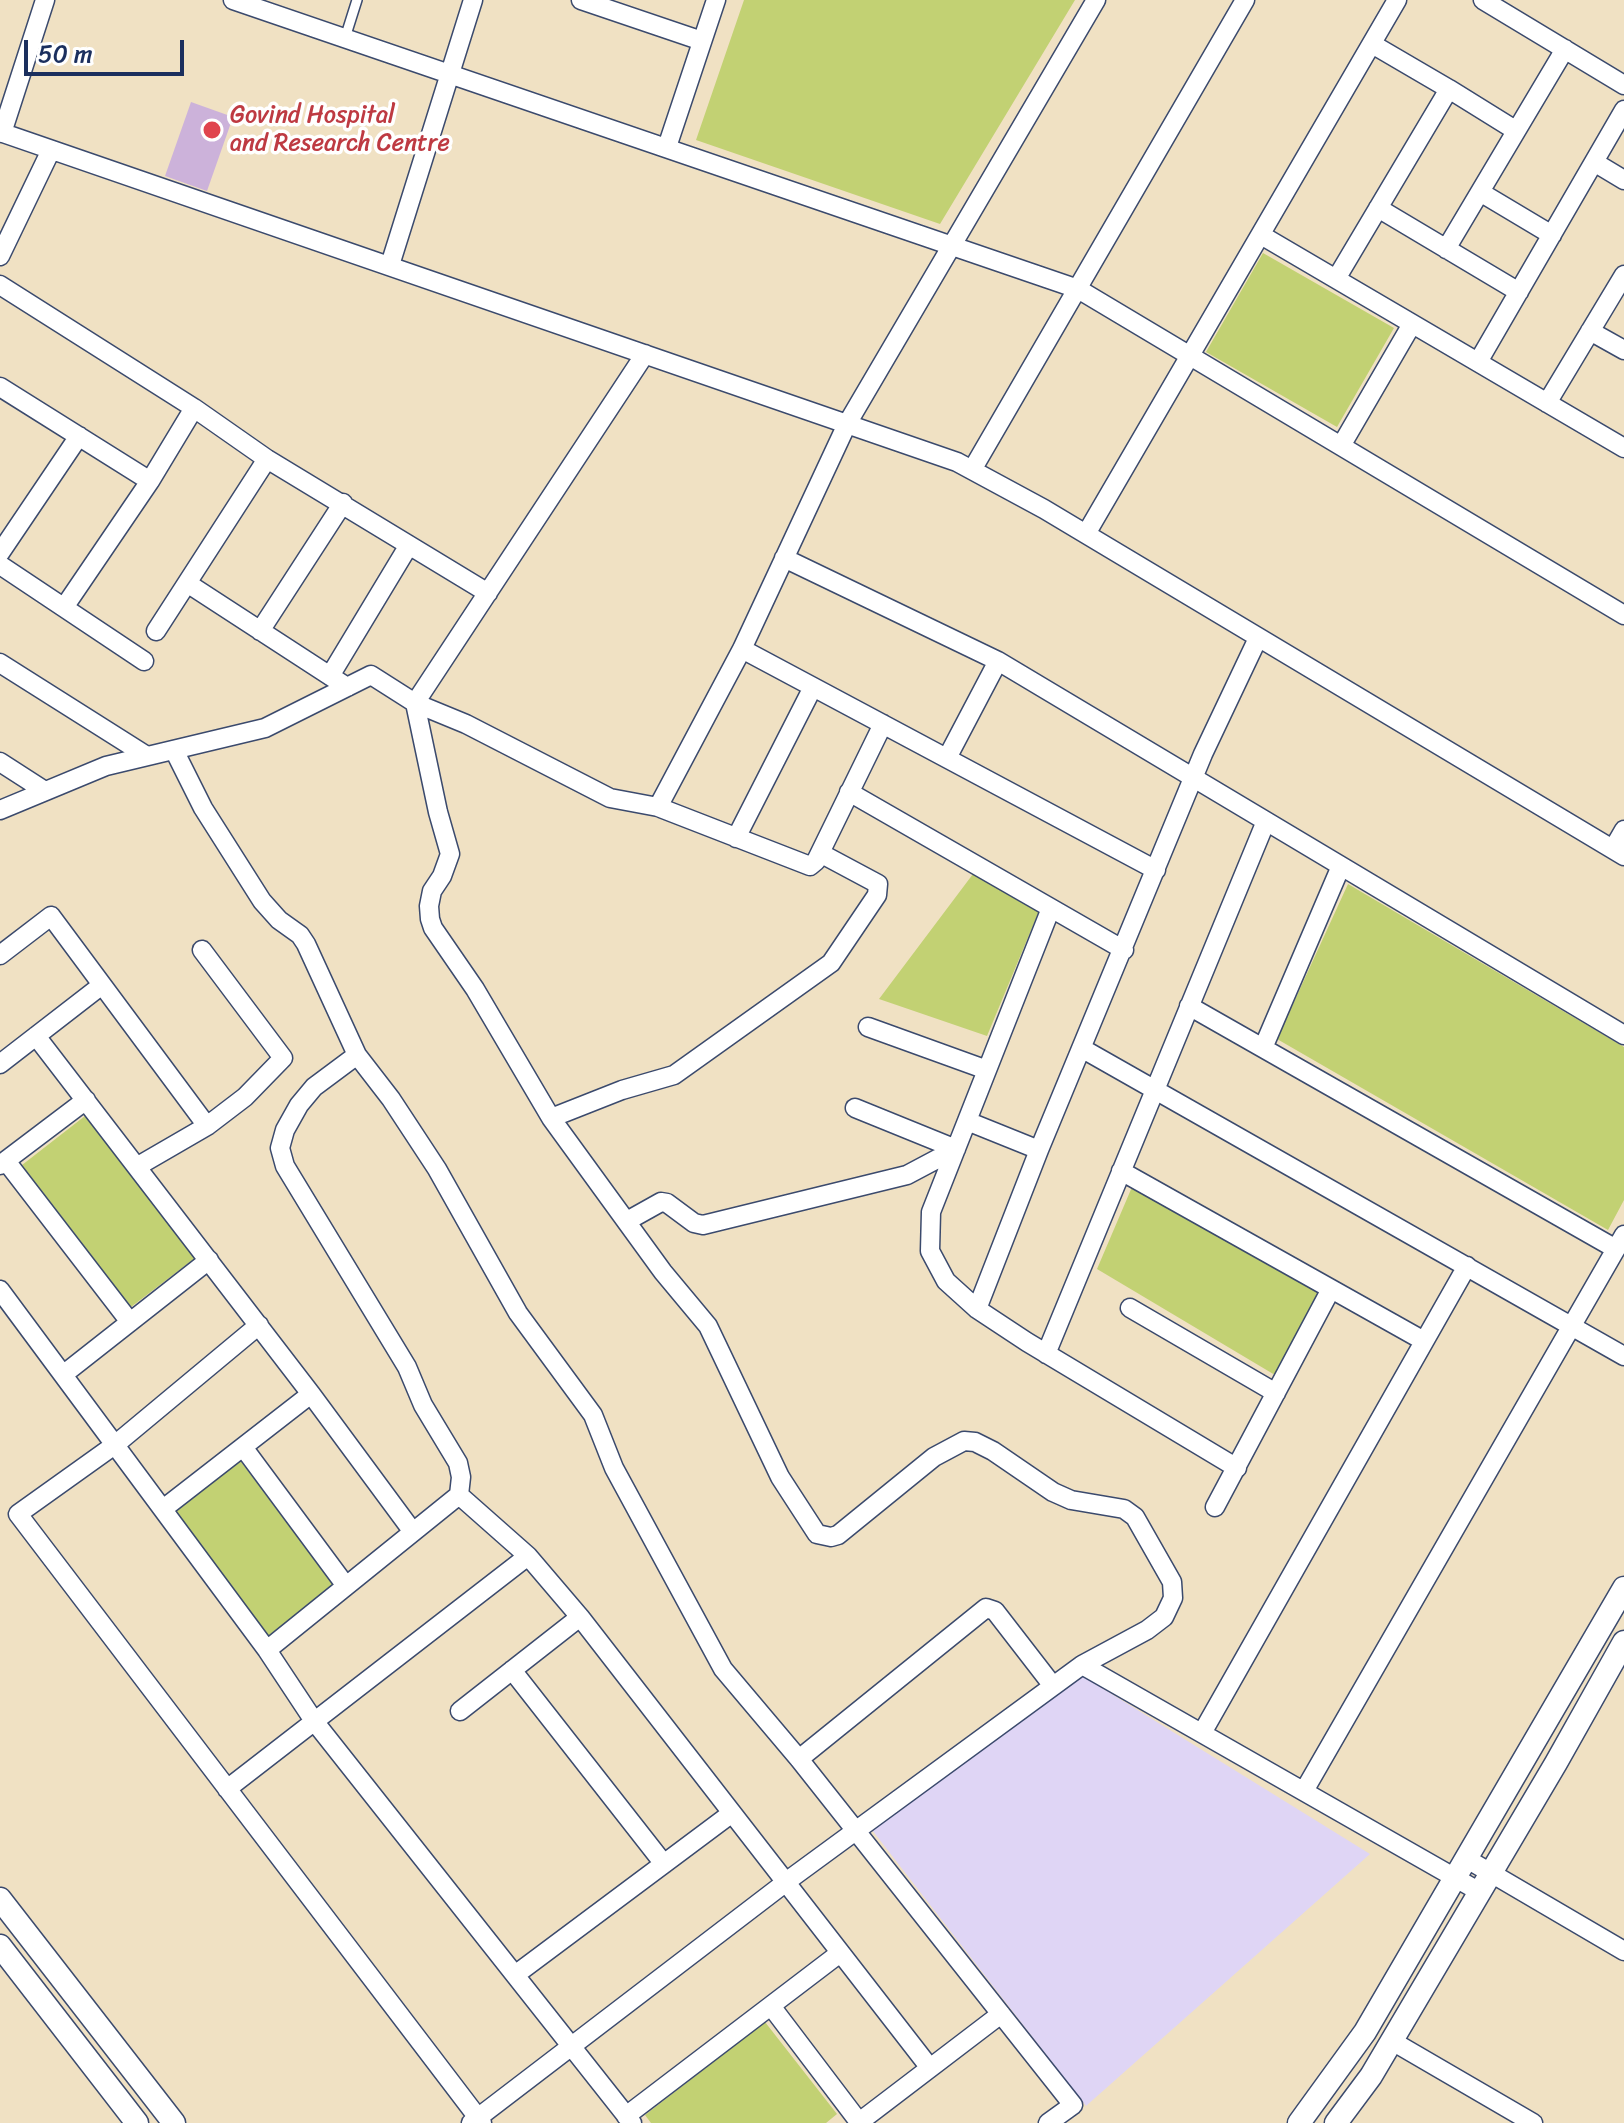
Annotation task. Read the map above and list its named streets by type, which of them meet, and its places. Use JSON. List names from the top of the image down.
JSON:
{
  "places": ["Govind Hospital and Research Centre"],
  "scale_bar": "50 m"
}
